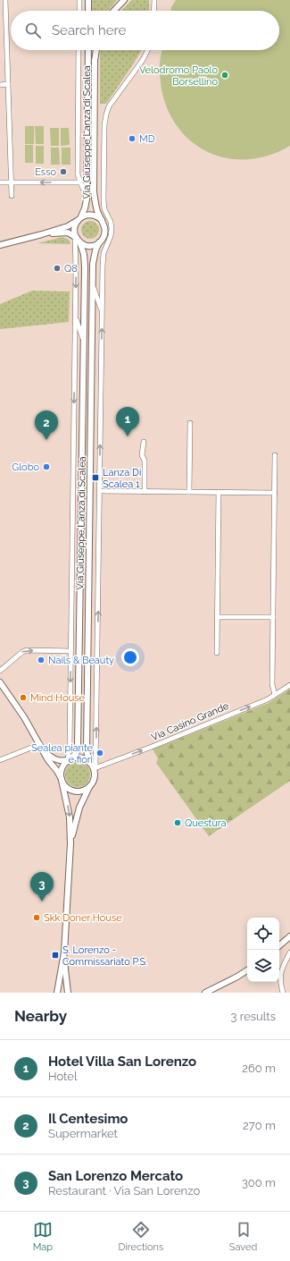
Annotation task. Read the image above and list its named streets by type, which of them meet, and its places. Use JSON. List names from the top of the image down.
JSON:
{
  "streets": {
    "street": ["Via Giuseppe Lanza di Scalea", "Via Casino Grande"]
  },
  "crossings": [
    ["Via Giuseppe Lanza di Scalea", "Via Casino Grande"]
  ],
  "one_way": ["Via Casino Grande"],
  "places": {
    "other": [
      "Velodromo Paolo Borsellino",
      "MD",
      "Esso",
      "Q8",
      "Globo",
      "Nails & Beauty",
      "Mind House",
      "Sealea piante e fiori",
      "Questura",
      "Skk Doner House"
    ],
    "transit": ["Lanza Di Scalea 1", "S. Lorenzo - Commissariato P.S."]
  },
  "page": {
    "search": "Search here",
    "pins": ["1", "2", "3"],
    "heading": ["Nearby", "3 results"],
    "list": [
      {
        "mark": "1",
        "name": "Hotel Villa San Lorenzo",
        "note": "Hotel",
        "value": "260 m"
      },
      {
        "mark": "2",
        "name": "Il Centesimo",
        "note": "Supermarket",
        "value": "270 m"
      },
      {
        "mark": "3",
        "name": "San Lorenzo Mercato",
        "note": "Restaurant · Via San Lorenzo",
        "value": "300 m"
      }
    ],
    "nav": ["Map", "Directions", "Saved"]
  }
}
